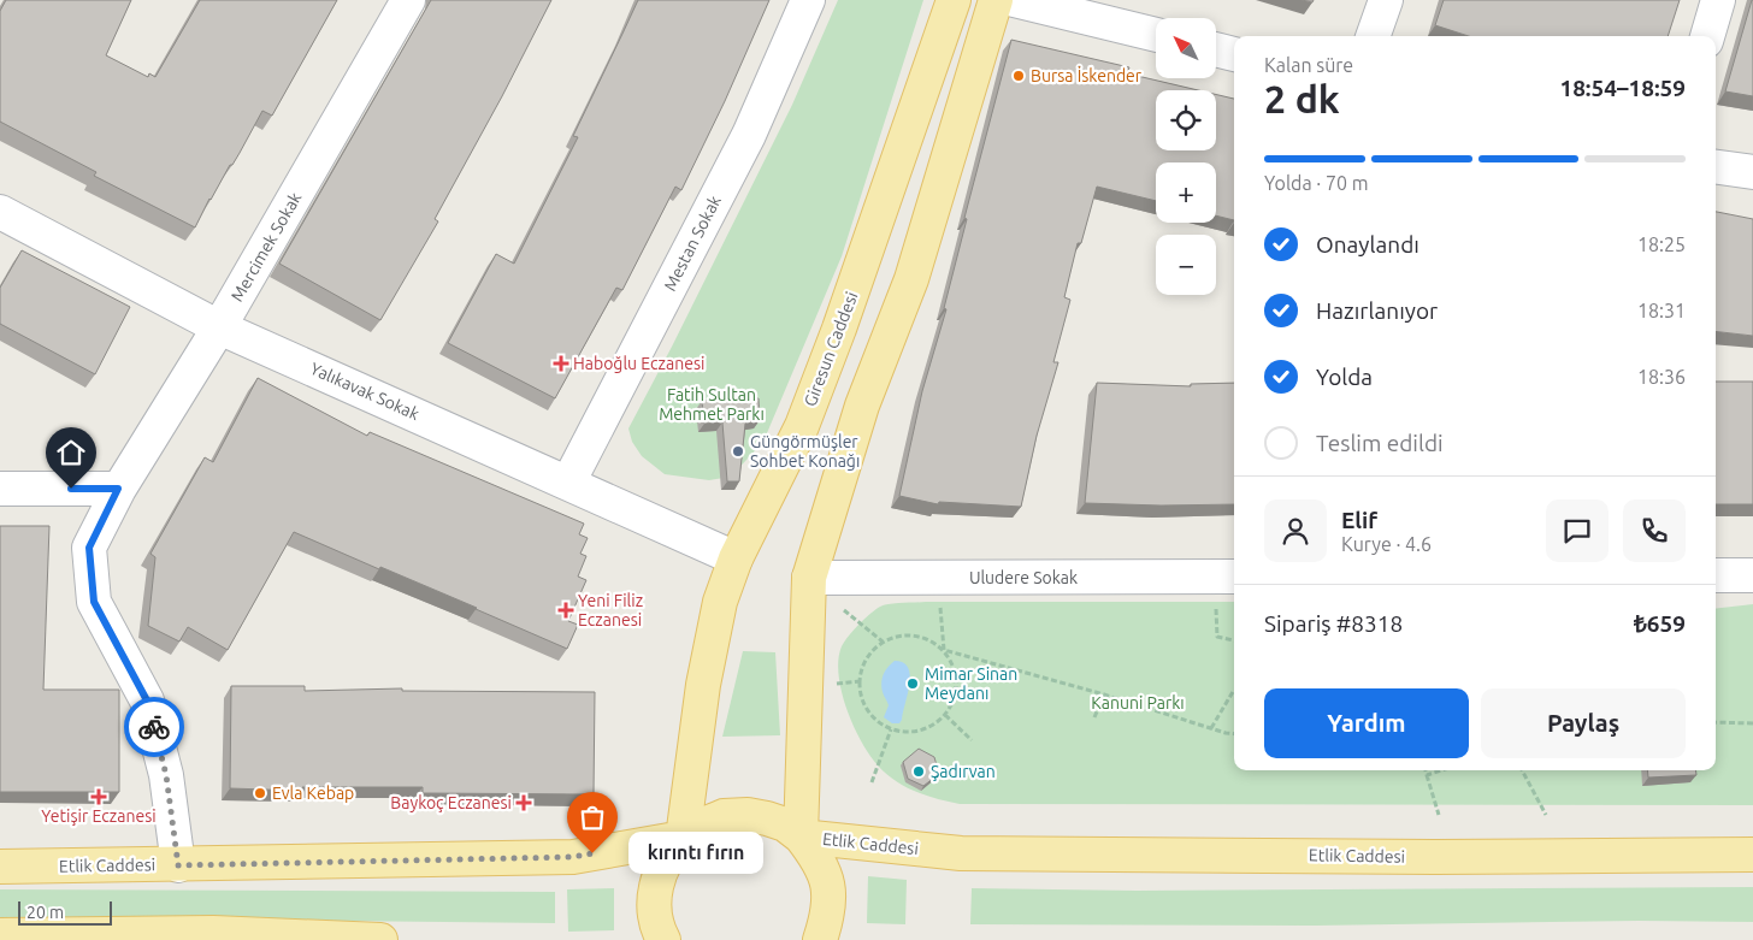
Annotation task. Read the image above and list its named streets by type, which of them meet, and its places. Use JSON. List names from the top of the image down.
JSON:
{
  "streets": {
    "main road": ["Giresun Caddesi", "Etlik Caddesi"],
    "street": [
      "Mestan Sokak",
      "Mercimek Sokak",
      "Yalıkavak Sokak",
      "Uludere Sokak"
    ]
  },
  "crossings": [
    ["Mestan Sokak", "Yalıkavak Sokak"],
    ["Mercimek Sokak", "Yalıkavak Sokak"],
    ["Mercimek Sokak", "Etlik Caddesi"],
    ["Giresun Caddesi", "Yalıkavak Sokak"],
    ["Giresun Caddesi", "Etlik Caddesi"]
  ],
  "parks": ["Fatih Sultan Mehmet Parkı", "Kanuni Parkı"],
  "places": {
    "other": [
      "Bursa İskender",
      "Güngörmüşler Sohbet Konağı",
      "Mimar Sinan Meydanı",
      "Şadırvan",
      "Evla Kebap",
      "kırıntı fırın"
    ],
    "health": [
      "Haboğlu Eczanesi",
      "Yeni Filiz Eczanesi",
      "Yetişir Eczanesi",
      "Baykoç Eczanesi"
    ]
  },
  "scale_bar": "20 m",
  "north": "top left",
  "page": {
    "map_buttons": ["+", "−"],
    "heading": ["2 dk", "Kalan süre", "18:54–18:59"],
    "panel": [
      "Elif",
      "Kurye · 4.6",
      "Sipariş #8318",
      "₺659"
    ],
    "bar": "Yolda · 70 m",
    "list": [
      ["Onaylandı", "18:25"],
      ["Hazırlanıyor", "18:31"],
      ["Yolda", "18:36"],
      "Teslim edildi"
    ],
    "buttons": ["Yardım", "Paylaş"],
    "bubble": "kırıntı fırın",
    "scale": "20 m"
  }
}
